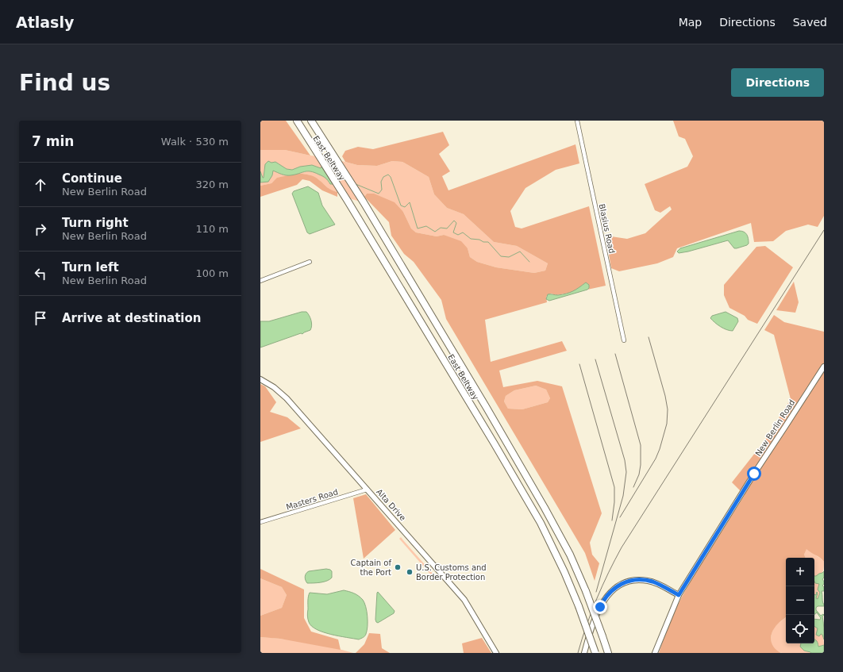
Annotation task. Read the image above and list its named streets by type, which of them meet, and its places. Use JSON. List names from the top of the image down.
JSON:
{
  "streets": {
    "highway": ["East Beltway"],
    "street": [
      "Blasius Road",
      "New Berlin Road",
      "Masters Road",
      "Alta Drive"
    ]
  },
  "crossings": [
    ["Masters Road", "Alta Drive"]
  ],
  "places": ["Captain of the Port", "U.S. Customs and Border Protection"],
  "page": {
    "header": "Atlasly",
    "nav": ["Map", "Directions", "Saved"],
    "buttons": "Directions",
    "title": "Find us",
    "heading": ["7 min", "Walk · 530 m"],
    "list": [
      ["Continue", "New Berlin Road", "320 m"],
      ["Turn right", "New Berlin Road", "110 m"],
      ["Turn left", "New Berlin Road", "100 m"],
      "Arrive at destination"
    ],
    "map_buttons": ["+", "−"]
  }
}
